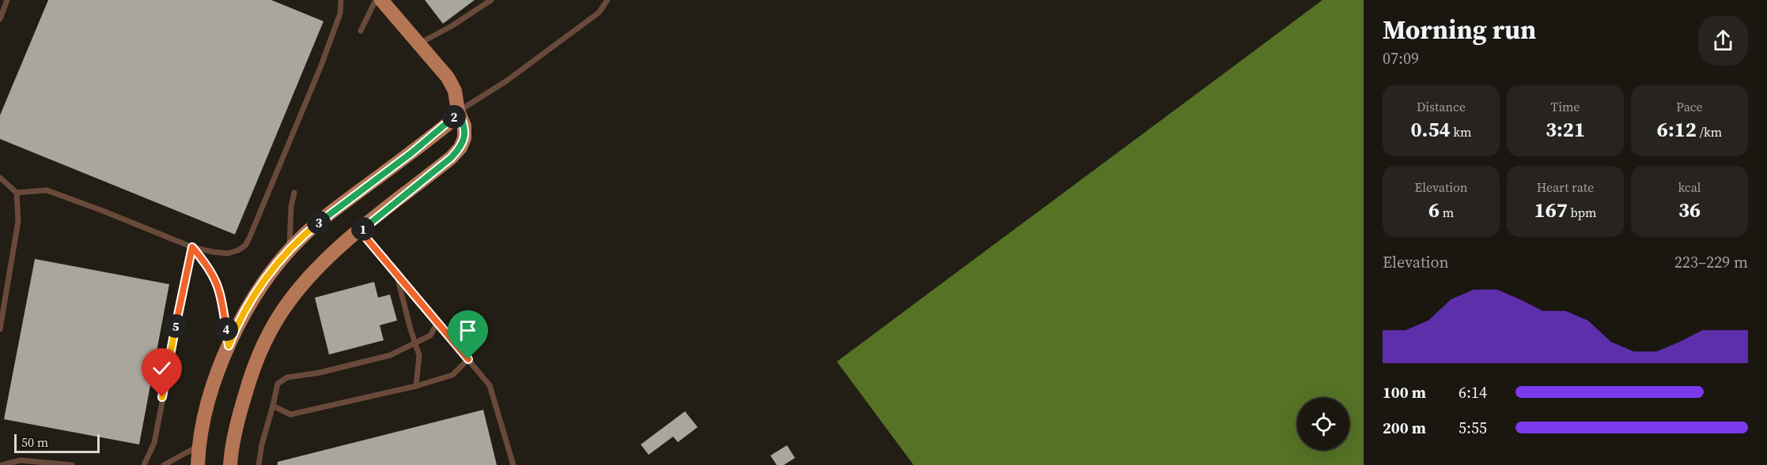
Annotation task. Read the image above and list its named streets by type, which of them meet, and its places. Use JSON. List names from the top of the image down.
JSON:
{
  "scale_bar": "50 m",
  "page": {
    "heading": ["Morning run", "07:09"],
    "stats": [
      ["Distance", "0.54 km"],
      ["Time", "3:21"],
      ["Pace", "6:12 /km"],
      ["Elevation", "6 m"],
      ["Heart rate", "167 bpm"],
      ["kcal", "36"]
    ],
    "pins": [
      "2",
      "3",
      "1",
      "5",
      "4"
    ],
    "chart": ["Elevation", "223–229 m"],
    "list": [
      {
        "name": "100 m",
        "note": "6:14"
      },
      {
        "name": "200 m",
        "note": "5:55"
      }
    ],
    "scale": "50 m"
  }
}
